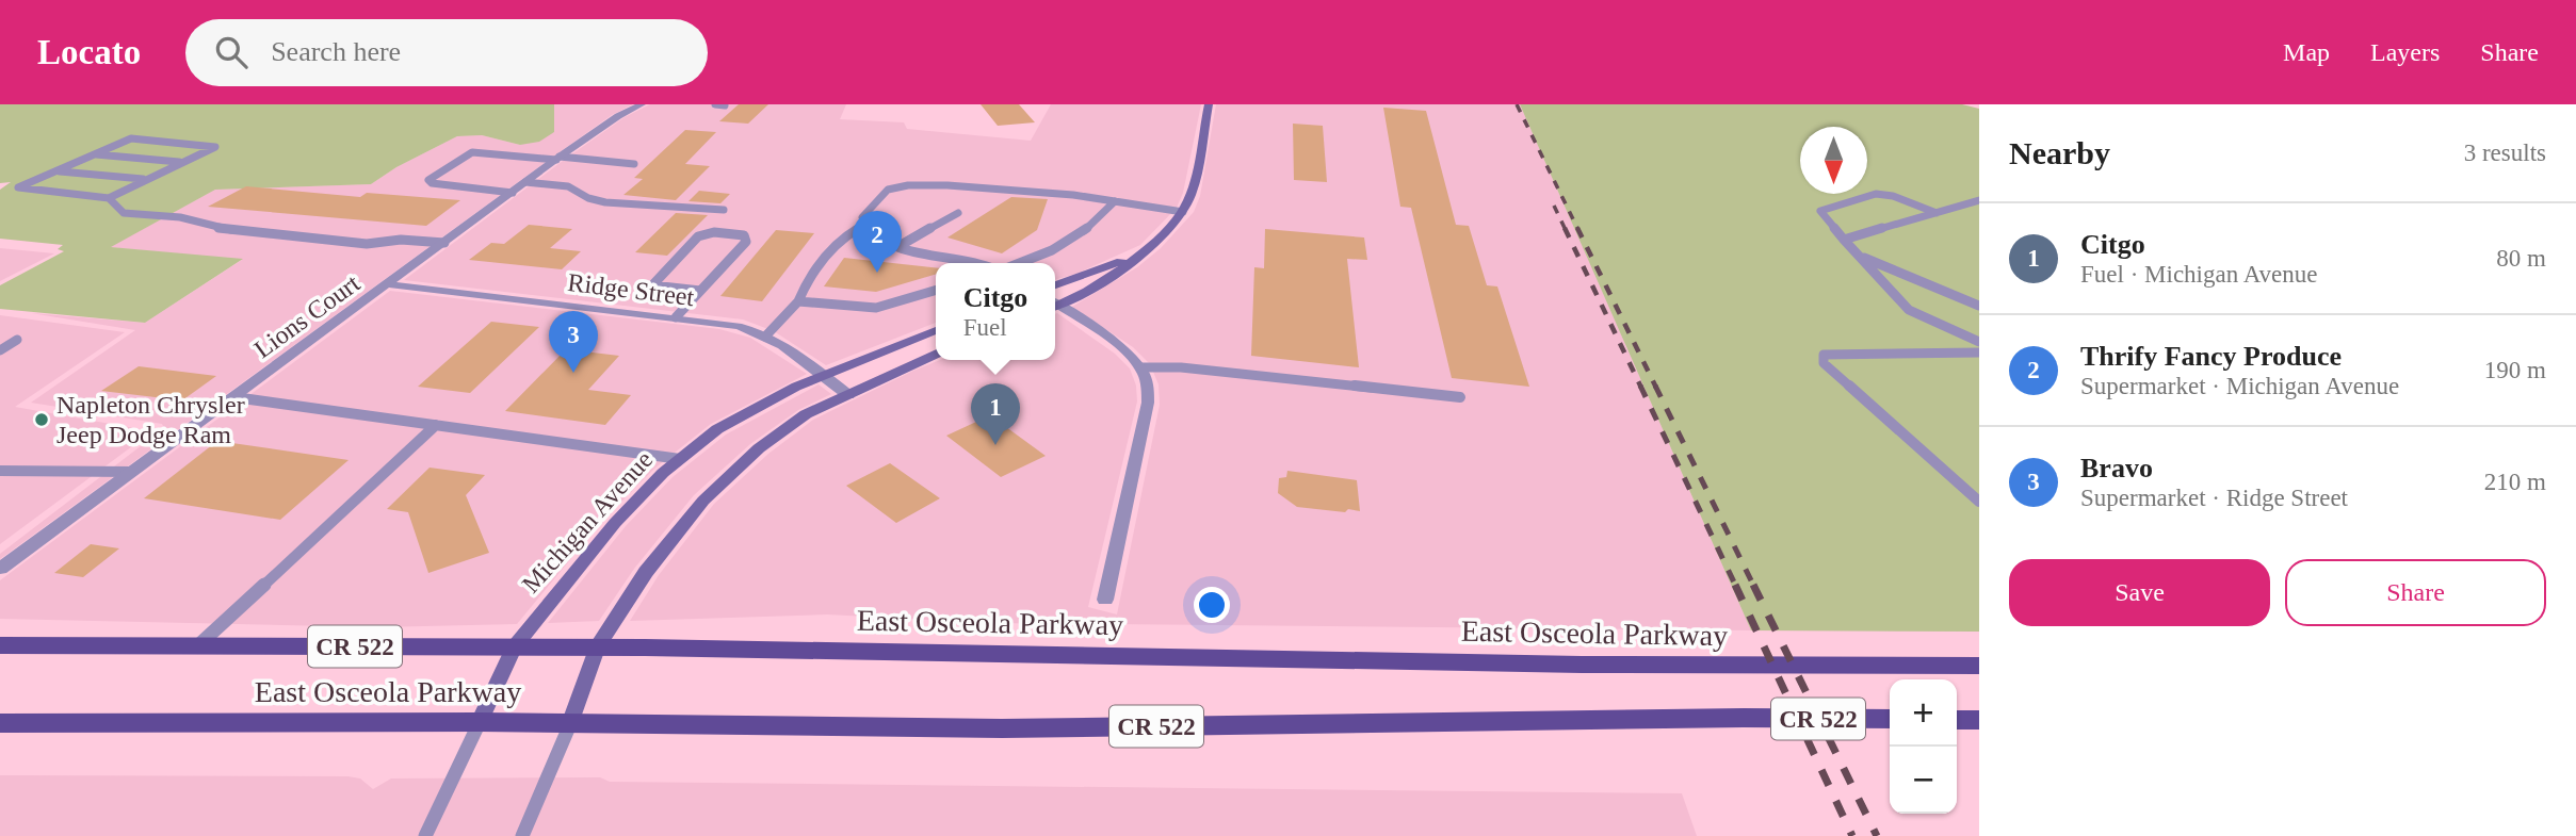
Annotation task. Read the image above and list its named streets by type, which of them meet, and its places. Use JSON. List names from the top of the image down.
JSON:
{
  "streets": {
    "main road": ["Michigan Avenue", "East Osceola Parkway", "CR 522"],
    "street": ["Ridge Street", "Lions Court"]
  },
  "crossings": [
    ["Ridge Street", "Lions Court"],
    ["Ridge Street", "Michigan Avenue"],
    ["Michigan Avenue", "East Osceola Parkway"]
  ],
  "places": ["Napleton Chrysler Jeep Dodge Ram"],
  "north": "bottom",
  "page": {
    "header": "Locato",
    "search": "Search here",
    "nav": ["Map", "Layers", "Share"],
    "heading": ["Nearby", "3 results"],
    "list": [
      {
        "mark": "1",
        "name": "Citgo",
        "note": "Fuel · Michigan Avenue",
        "value": "80 m"
      },
      {
        "mark": "2",
        "name": "Thrify Fancy Produce",
        "note": "Supermarket · Michigan Avenue",
        "value": "190 m"
      },
      {
        "mark": "3",
        "name": "Bravo",
        "note": "Supermarket · Ridge Street",
        "value": "210 m"
      }
    ],
    "pins": ["2", "3", "1"],
    "popup": ["Citgo", "Fuel"],
    "buttons": ["Save", "Share"],
    "map_buttons": ["+", "−"]
  }
}
